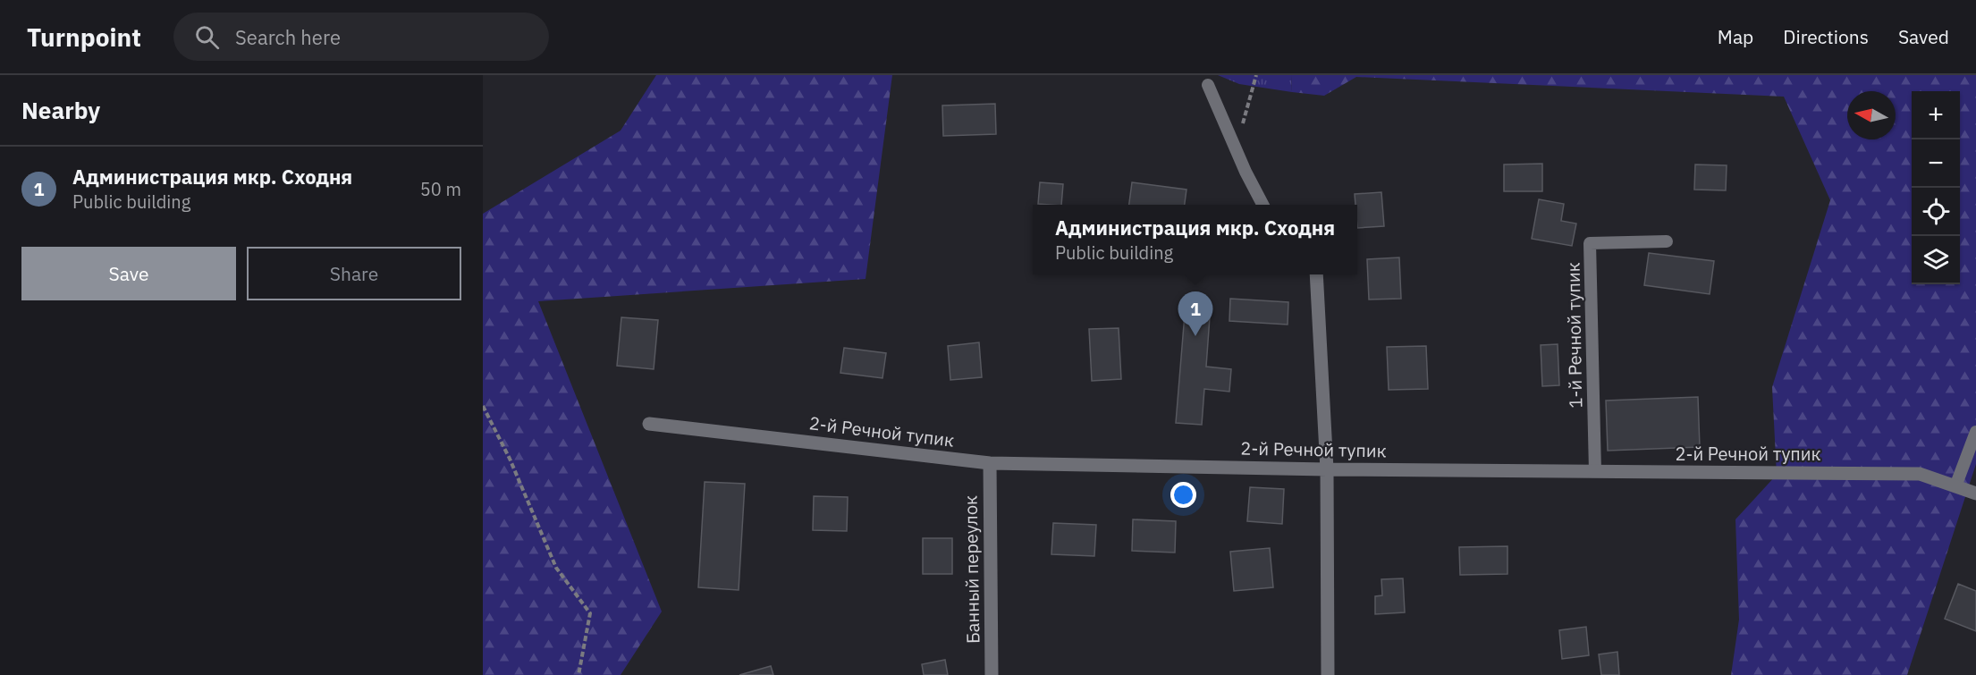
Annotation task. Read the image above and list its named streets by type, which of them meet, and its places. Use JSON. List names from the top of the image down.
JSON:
{
  "streets": {
    "street": ["2-й Речной тупик", "Банный переулок"],
    "lane": ["1-й Речной тупик"]
  },
  "crossings": [
    ["1-й Речной тупик", "2-й Речной тупик"],
    ["2-й Речной тупик", "Банный переулок"]
  ],
  "north": "left",
  "page": {
    "header": "Turnpoint",
    "search": "Search here",
    "nav": ["Map", "Directions", "Saved"],
    "heading": "Nearby",
    "map_buttons": ["+", "−"],
    "list": [
      {
        "mark": "1",
        "name": "Администрация мкр. Сходня",
        "note": "Public building",
        "value": "50 m"
      }
    ],
    "popup": ["Администрация мкр. Сходня", "Public building"],
    "buttons": ["Save", "Share"],
    "pins": "1"
  }
}
